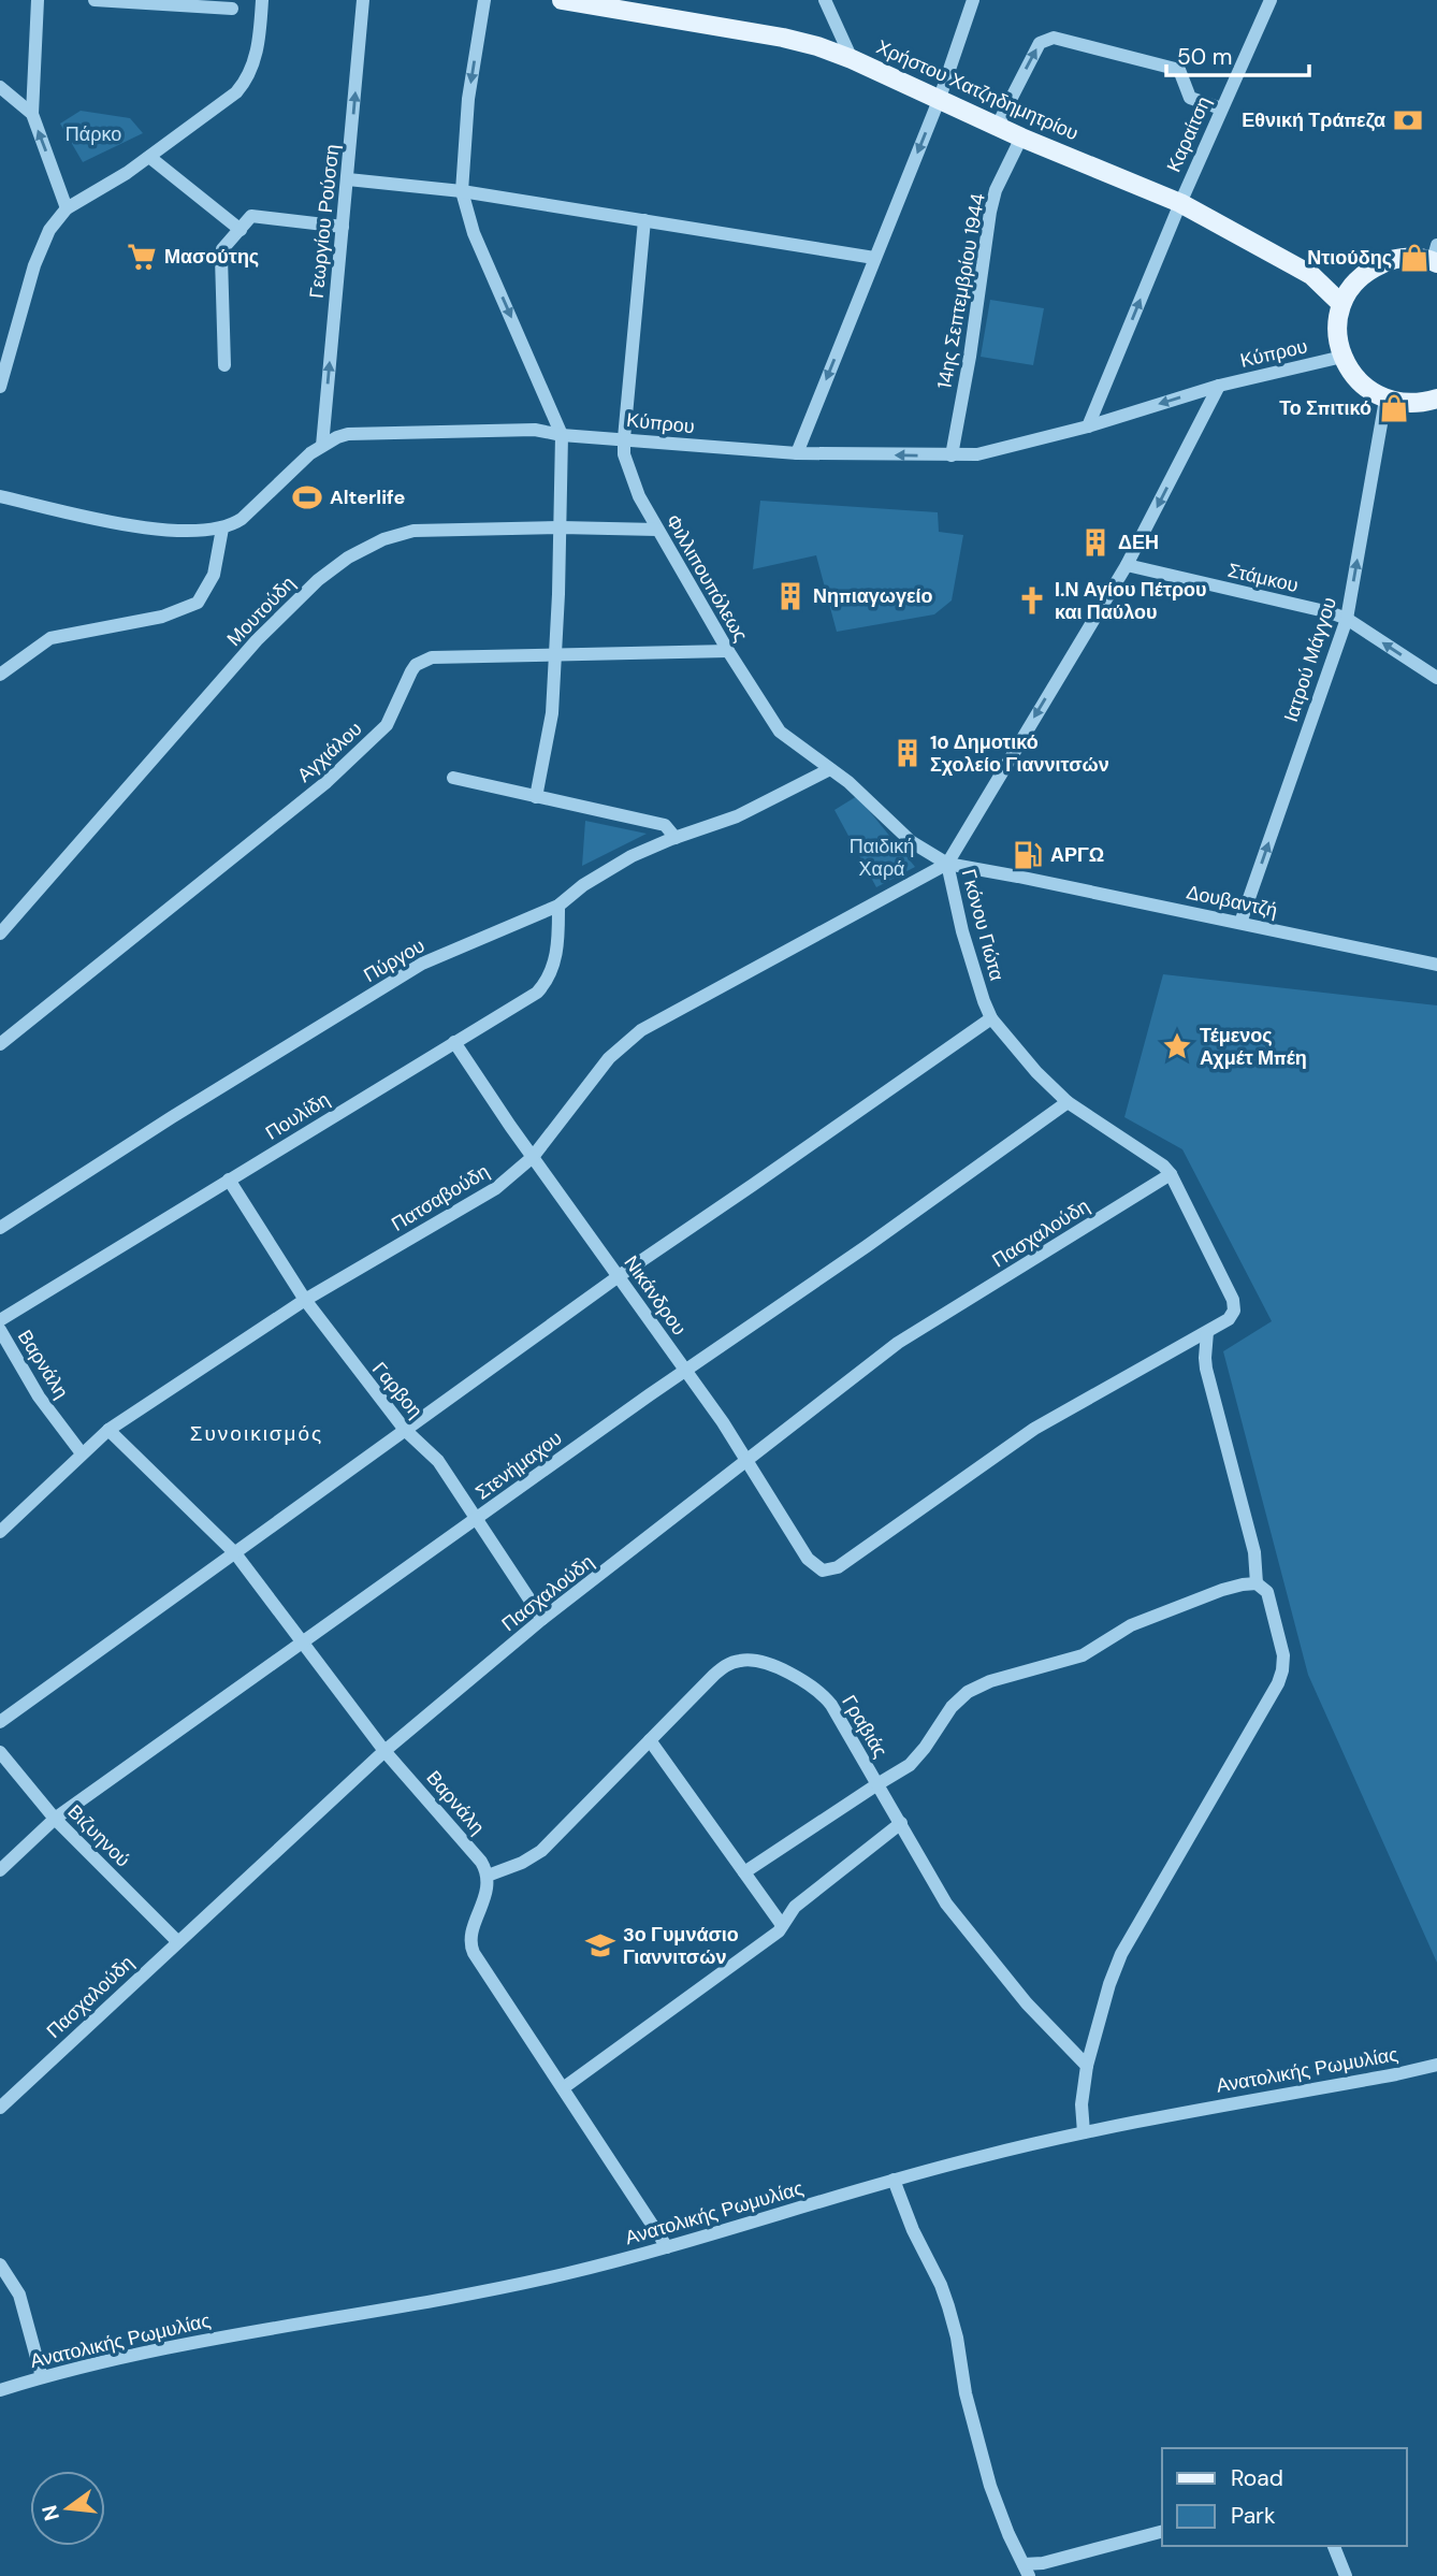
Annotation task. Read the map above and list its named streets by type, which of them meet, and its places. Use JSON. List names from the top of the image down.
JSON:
{
  "streets": {
    "main road": ["Χρήστου Χατζηδημητρίου"],
    "street": [
      "Καραίτση",
      "Γεωργίου Ρούσση",
      "14ης Σεπτεμβρίου 1944",
      "Κύπρου",
      "Φιλλιπουπόλεως",
      "Στάμκου",
      "Μουτούδη",
      "Ιατρού Μάγγου",
      "Αγχιάλου",
      "Δουβαντζή",
      "Γκόνου Γιώτα",
      "Πύργου",
      "Πουλίδη",
      "Πατσαβούδη",
      "Πασχαλούδη",
      "Νικάνδρου",
      "Βαρνάλη",
      "Γαρβοη",
      "Στενήμαχου",
      "Γραβιάς",
      "Βιζυηνού",
      "Ανατολικής Ρωμυλίας"
    ]
  },
  "crossings": [
    ["Χρήστου Χατζηδημητρίου", "Καραίτση"],
    ["Χρήστου Χατζηδημητρίου", "14ης Σεπτεμβρίου 1944"],
    ["Καραίτση", "Κύπρου"],
    ["Γεωργίου Ρούσση", "Κύπρου"],
    ["14ης Σεπτεμβρίου 1944", "Κύπρου"],
    ["Κύπρου", "Φιλλιπουπόλεως"],
    ["Κύπρου", "Γκόνου Γιώτα"],
    ["Φιλλιπουπόλεως", "Μουτούδη"],
    ["Φιλλιπουπόλεως", "Αγχιάλου"],
    ["Φιλλιπουπόλεως", "Δουβαντζή"],
    ["Φιλλιπουπόλεως", "Γκόνου Γιώτα"],
    ["Φιλλιπουπόλεως", "Πύργου"],
    ["Φιλλιπουπόλεως", "Πατσαβούδη"],
    ["Στάμκου", "Ιατρού Μάγγου"],
    ["Στάμκου", "Γκόνου Γιώτα"],
    ["Ιατρού Μάγγου", "Δουβαντζή"],
    ["Δουβαντζή", "Γκόνου Γιώτα"],
    ["Δουβαντζή", "Πατσαβούδη"],
    ["Γκόνου Γιώτα", "Πατσαβούδη"],
    ["Γκόνου Γιώτα", "Πασχαλούδη"],
    ["Γκόνου Γιώτα", "Νικάνδρου"],
    ["Γκόνου Γιώτα", "Στενήμαχου"],
    ["Πύργου", "Πουλίδη"],
    ["Πουλίδη", "Νικάνδρου"],
    ["Πουλίδη", "Γαρβοη"],
    ["Πατσαβούδη", "Νικάνδρου"],
    ["Πατσαβούδη", "Βαρνάλη"],
    ["Πατσαβούδη", "Γαρβοη"],
    ["Πασχαλούδη", "Νικάνδρου"],
    ["Πασχαλούδη", "Βαρνάλη"],
    ["Πασχαλούδη", "Γαρβοη"],
    ["Πασχαλούδη", "Βιζυηνού"],
    ["Νικάνδρου", "Στενήμαχου"],
    ["Βαρνάλη", "Στενήμαχου"],
    ["Βαρνάλη", "Γραβιάς"],
    ["Γαρβοη", "Στενήμαχου"],
    ["Στενήμαχου", "Βιζυηνού"]
  ],
  "one_way": ["Καραίτση", "Ιατρού Μάγγου", "Γκόνου Γιώτα"],
  "districts": ["Συνοικισμός"],
  "parks": ["Πάρκο", "Παιδική Χαρά"],
  "places": {
    "bank": ["Εθνική Τράπεζα"],
    "supermarket": ["Μασούτης"],
    "shop": ["Ντιούδης", "Το Σπιτικό"],
    "sports": ["Alterlife"],
    "building": ["ΔΕΗ", "Νηπιαγωγείο", "1ο Δημοτικό Σχολείο Γιαννιτσών"],
    "church": ["Ι.Ν Αγίου Πέτρου και Παύλου"],
    "fuel station": ["ΑΡΓΩ"],
    "place": ["Τέμενος Αχμέτ Μπέη"],
    "school or university": ["3ο Γυμνάσιο Γιαννιτσών"]
  },
  "legend": ["Road", "Park"],
  "scale_bar": "50 m",
  "north": "left"
}
